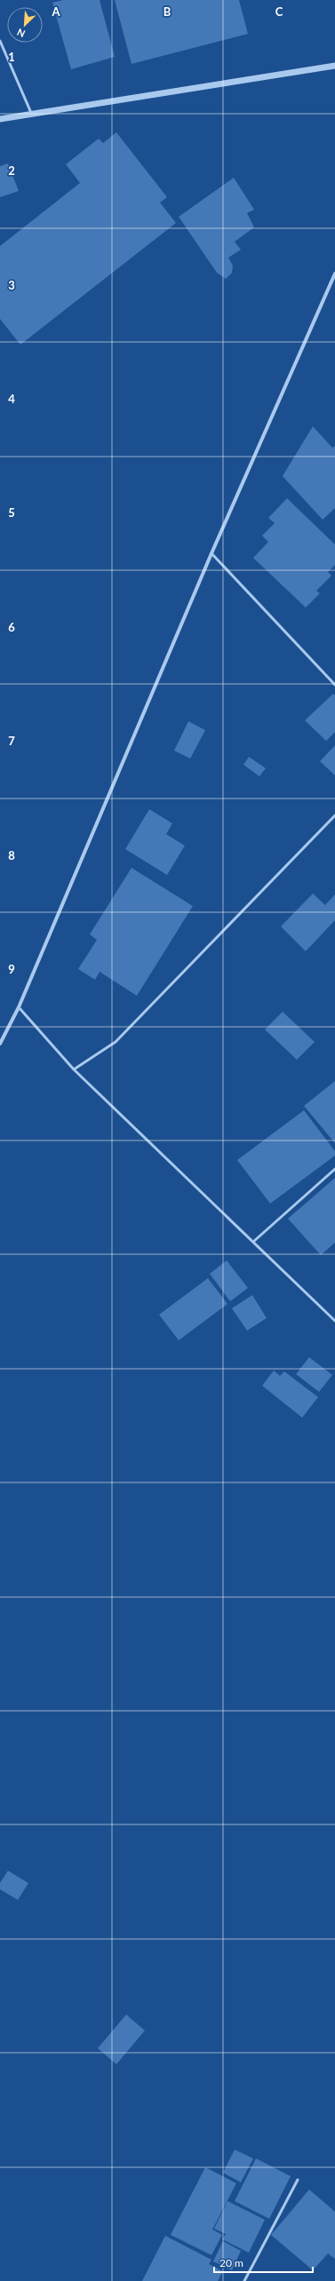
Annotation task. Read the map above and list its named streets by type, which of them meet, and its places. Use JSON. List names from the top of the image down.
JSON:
{
  "scale_bar": "20 m",
  "north": "bottom left",
  "grid": {
    "columns": ["A", "B", "C"],
    "rows": [
      "1",
      "2",
      "3",
      "4",
      "5",
      "6",
      "7",
      "8",
      "9"
    ]
  }
}
